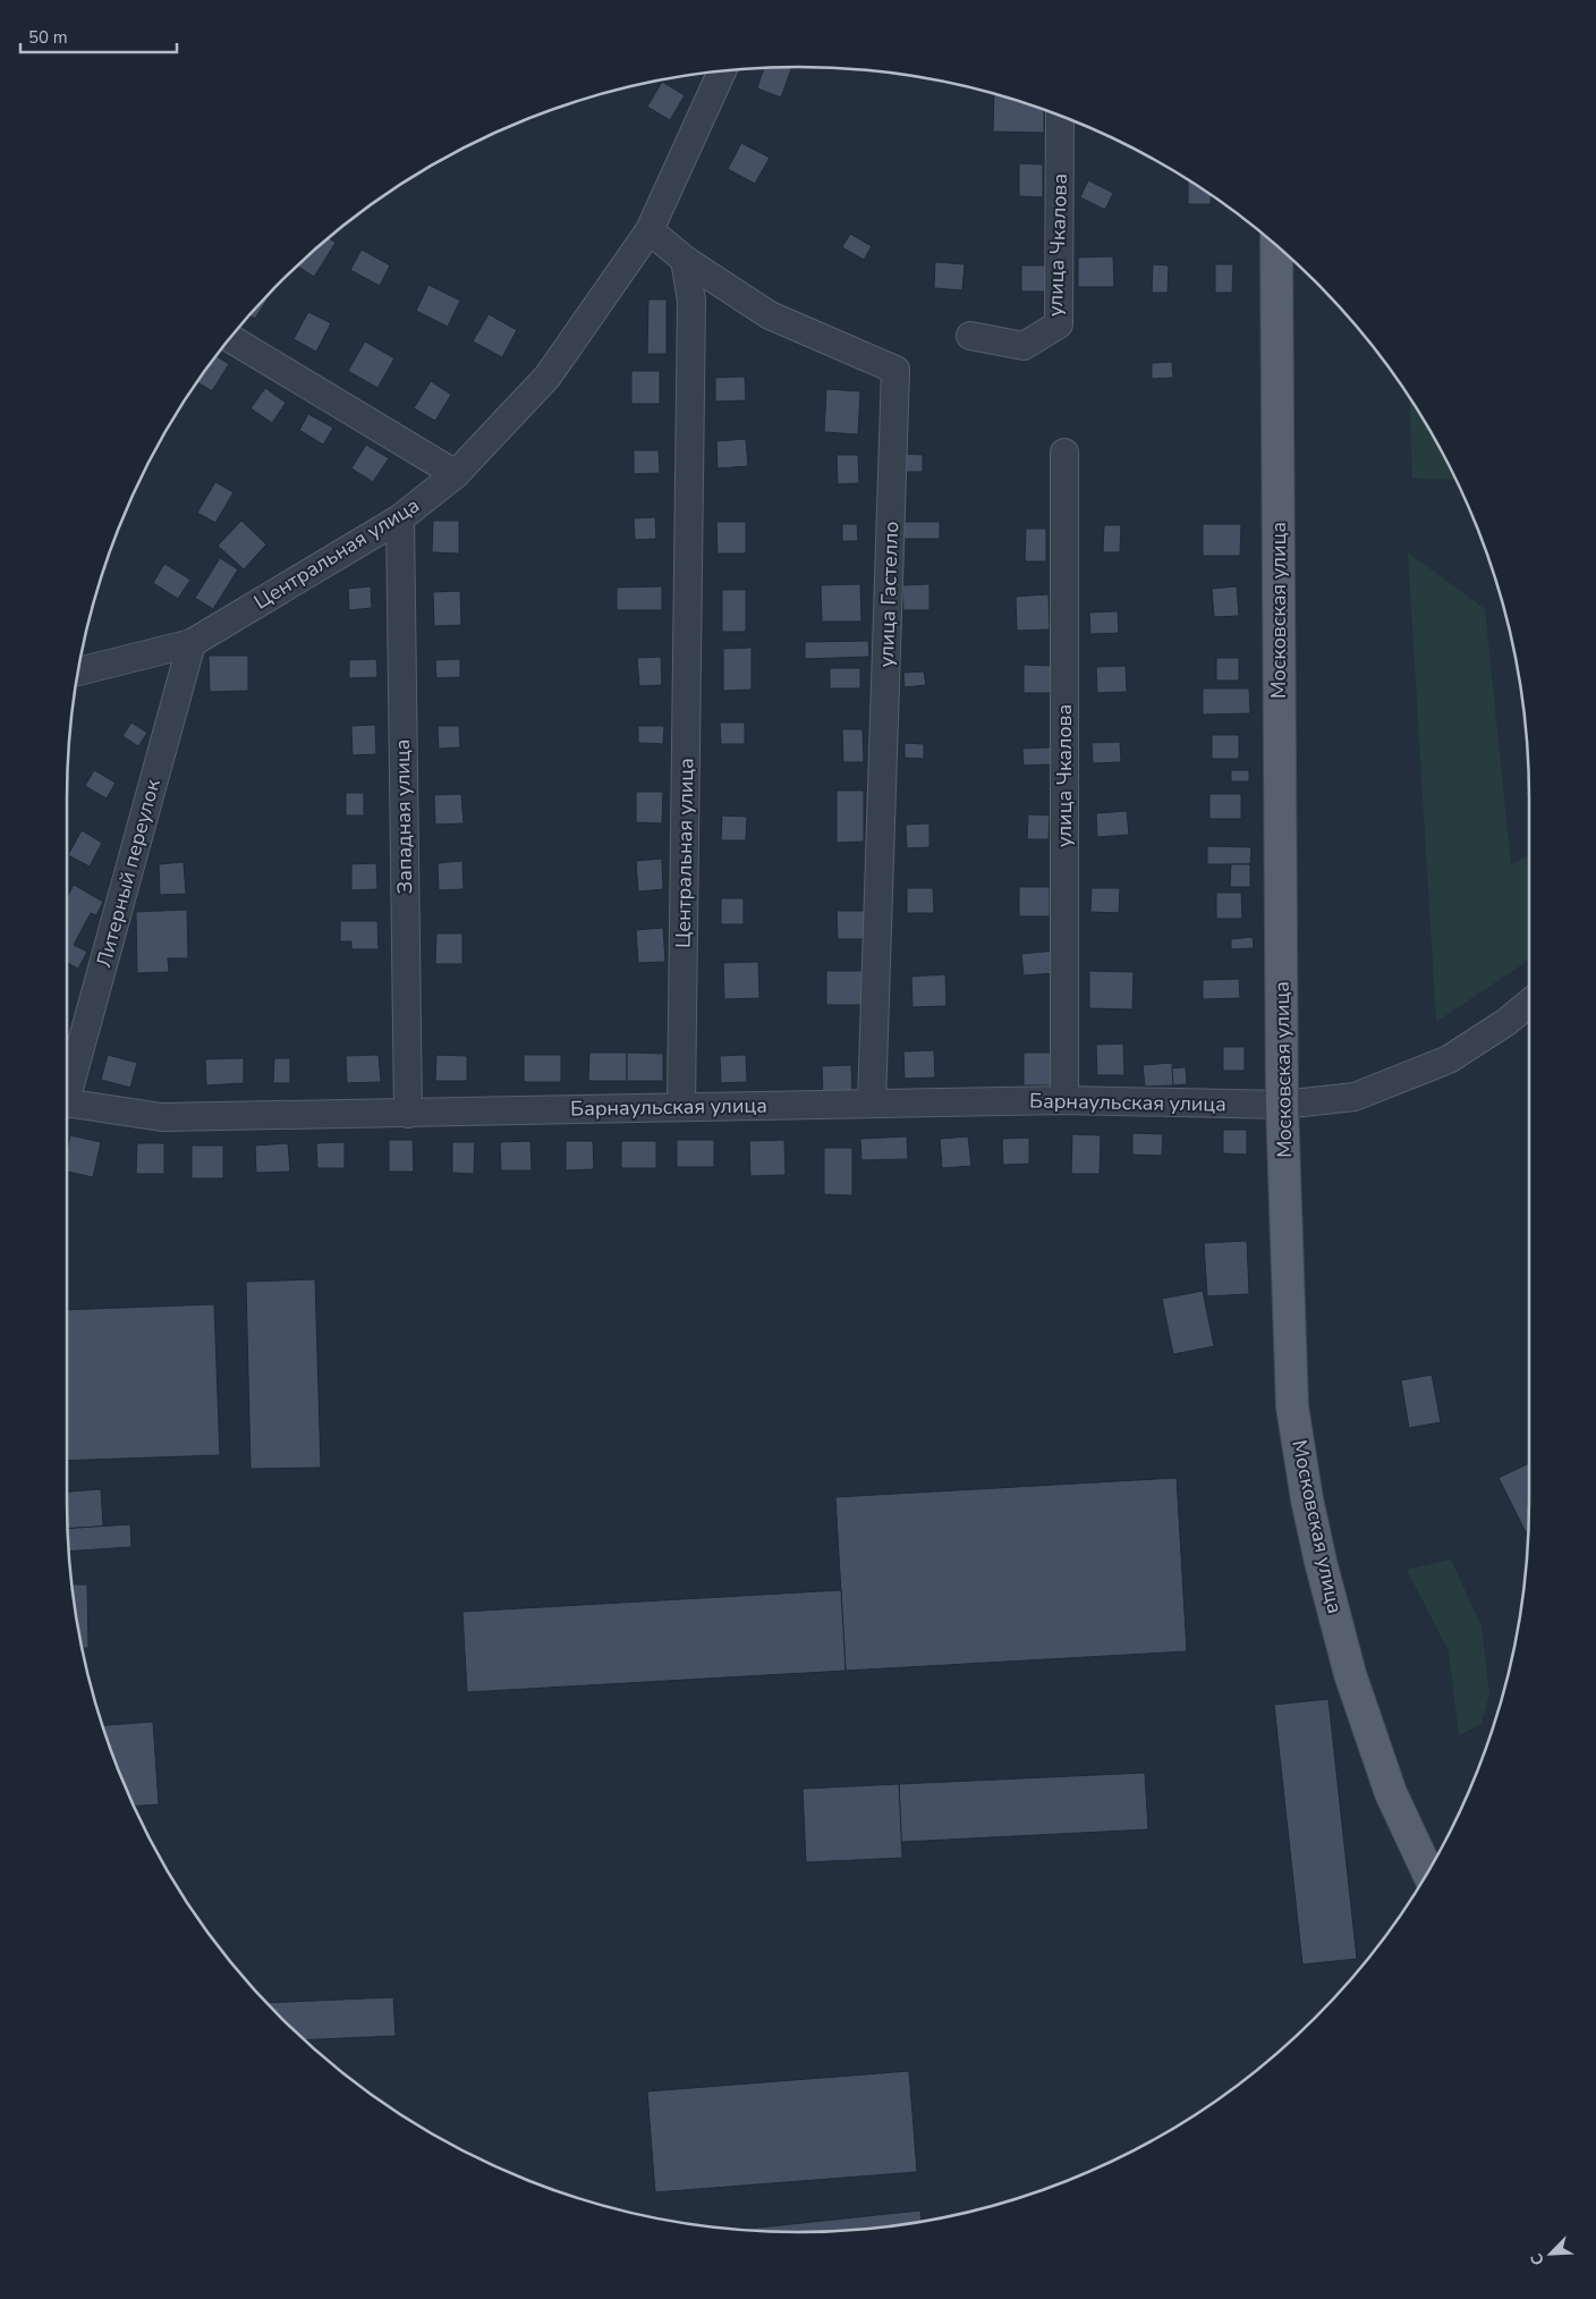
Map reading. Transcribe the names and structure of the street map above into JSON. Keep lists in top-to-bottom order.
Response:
{
  "streets": {
    "main road": ["Московская улица"],
    "street": [
      "улица Чкалова",
      "Центральная улица",
      "улица Гастелло",
      "Западная улица",
      "Литерный переулок",
      "Барнаульская улица"
    ]
  },
  "crossings": [
    ["улица Чкалова", "Барнаульская улица"],
    ["Центральная улица", "улица Гастелло"],
    ["Центральная улица", "Западная улица"],
    ["Центральная улица", "Литерный переулок"],
    ["Центральная улица", "Барнаульская улица"],
    ["улица Гастелло", "Барнаульская улица"],
    ["Московская улица", "Барнаульская улица"],
    ["Западная улица", "Барнаульская улица"]
  ],
  "scale_bar": "50 m",
  "north": "bottom left"
}
